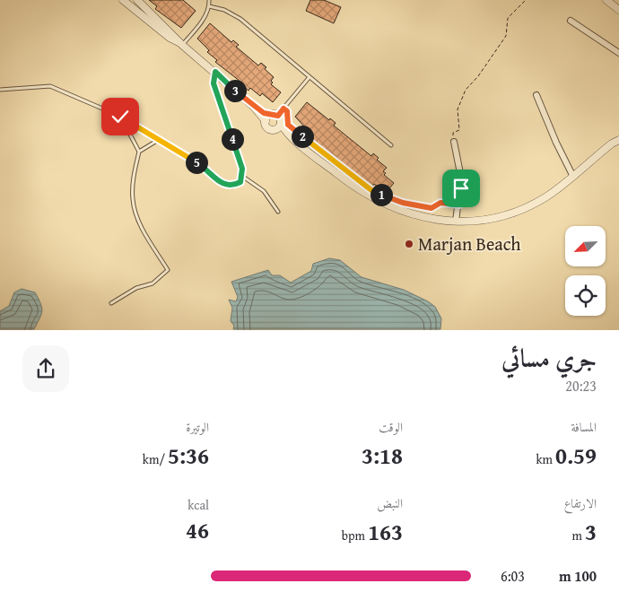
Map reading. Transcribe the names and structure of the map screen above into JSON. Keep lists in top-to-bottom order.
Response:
{
  "places": ["Marjan Beach"],
  "north": "bottom left",
  "page": {
    "pins": [
      "3",
      "2",
      "4",
      "5",
      "1"
    ],
    "heading": ["جري مسائي", "20:23"],
    "stats": [
      ["المسافة", "0.59 km"],
      ["الوقت", "3:18"],
      ["الوتيرة", "5:36 /km"],
      ["الارتفاع", "3 m"],
      ["النبض", "163 bpm"],
      ["kcal", "46"]
    ],
    "list": [
      {
        "name": "100 m",
        "note": "6:03"
      }
    ]
  }
}
